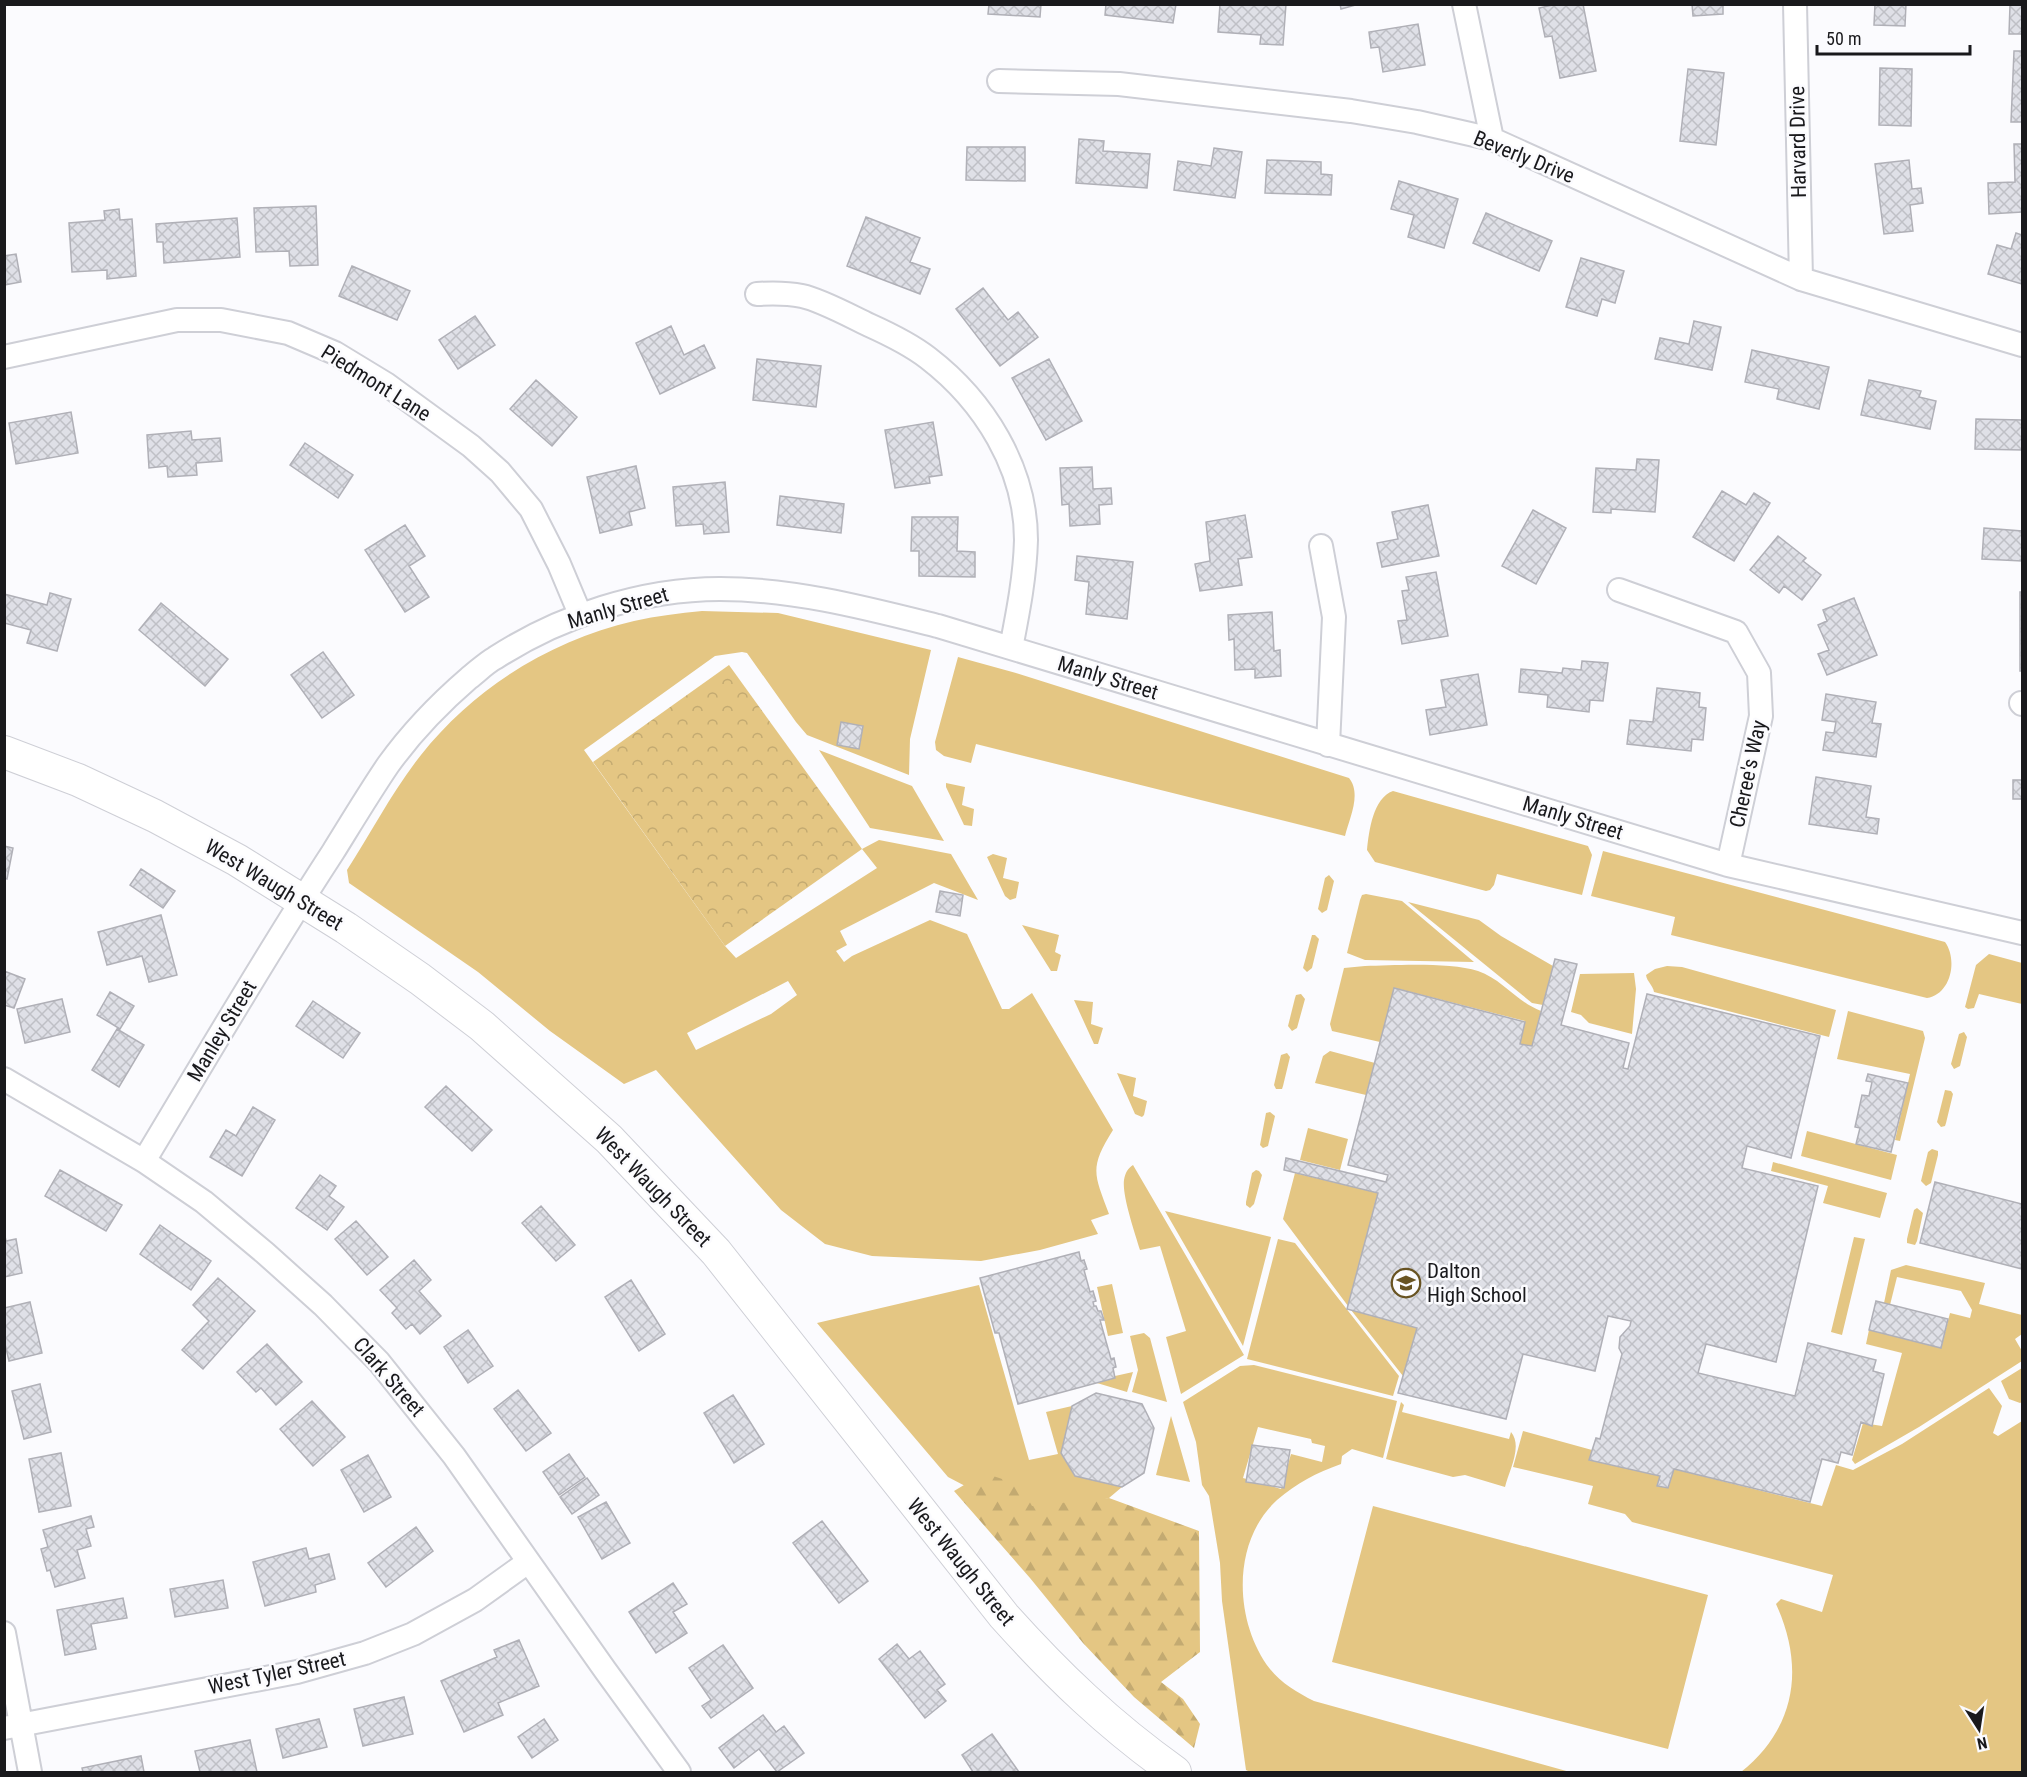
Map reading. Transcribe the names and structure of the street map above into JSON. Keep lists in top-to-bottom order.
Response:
{
  "streets": {
    "street": [
      "Harvard Drive",
      "Beverly Drive",
      "Piedmont Lane",
      "Manly Street",
      "Cheree's Way",
      "West Waugh Street",
      "Manley Street",
      "Clark Street",
      "West Tyler Street"
    ]
  },
  "crossings": [
    ["Harvard Drive", "Beverly Drive"],
    ["Piedmont Lane", "Manly Street"],
    ["Manly Street", "Cheree's Way"],
    ["Manly Street", "West Waugh Street"],
    ["Manly Street", "Manley Street"],
    ["West Waugh Street", "Manley Street"],
    ["Manley Street", "Clark Street"],
    ["Clark Street", "West Tyler Street"]
  ],
  "places": {
    "school or university": ["Dalton High School"]
  },
  "scale_bar": "50 m",
  "north": "bottom"
}
